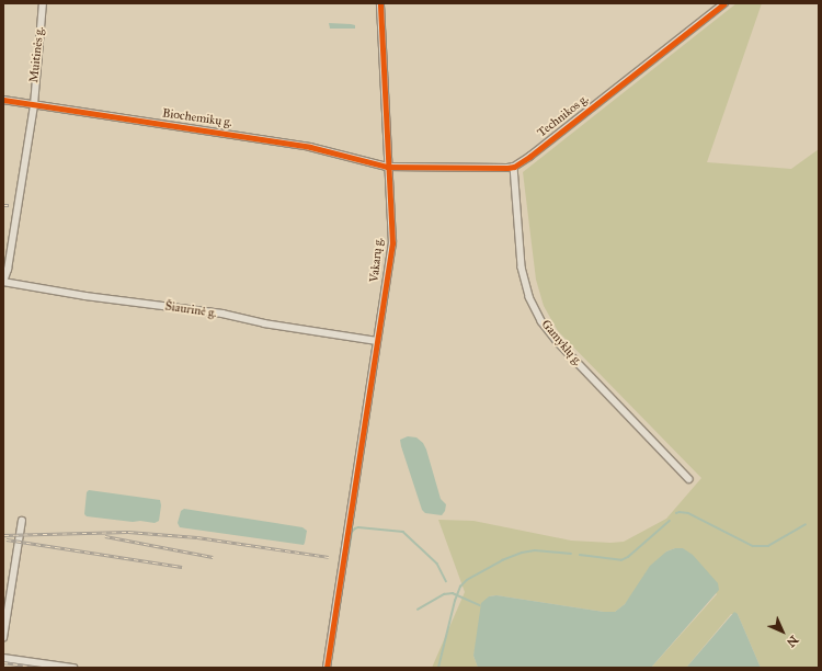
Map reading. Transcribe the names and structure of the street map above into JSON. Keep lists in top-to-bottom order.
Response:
{
  "streets": {
    "street": [
      "Muitinės g.",
      "Technikos g.",
      "Biochemikų g.",
      "Vakarų g.",
      "Šiaurinė g.",
      "Gamyklų g."
    ]
  },
  "crossings": [
    ["Muitinės g.", "Biochemikų g."],
    ["Muitinės g.", "Šiaurinė g."],
    ["Technikos g.", "Gamyklų g."],
    ["Biochemikų g.", "Vakarų g."],
    ["Vakarų g.", "Šiaurinė g."]
  ],
  "north": "bottom right"
}
